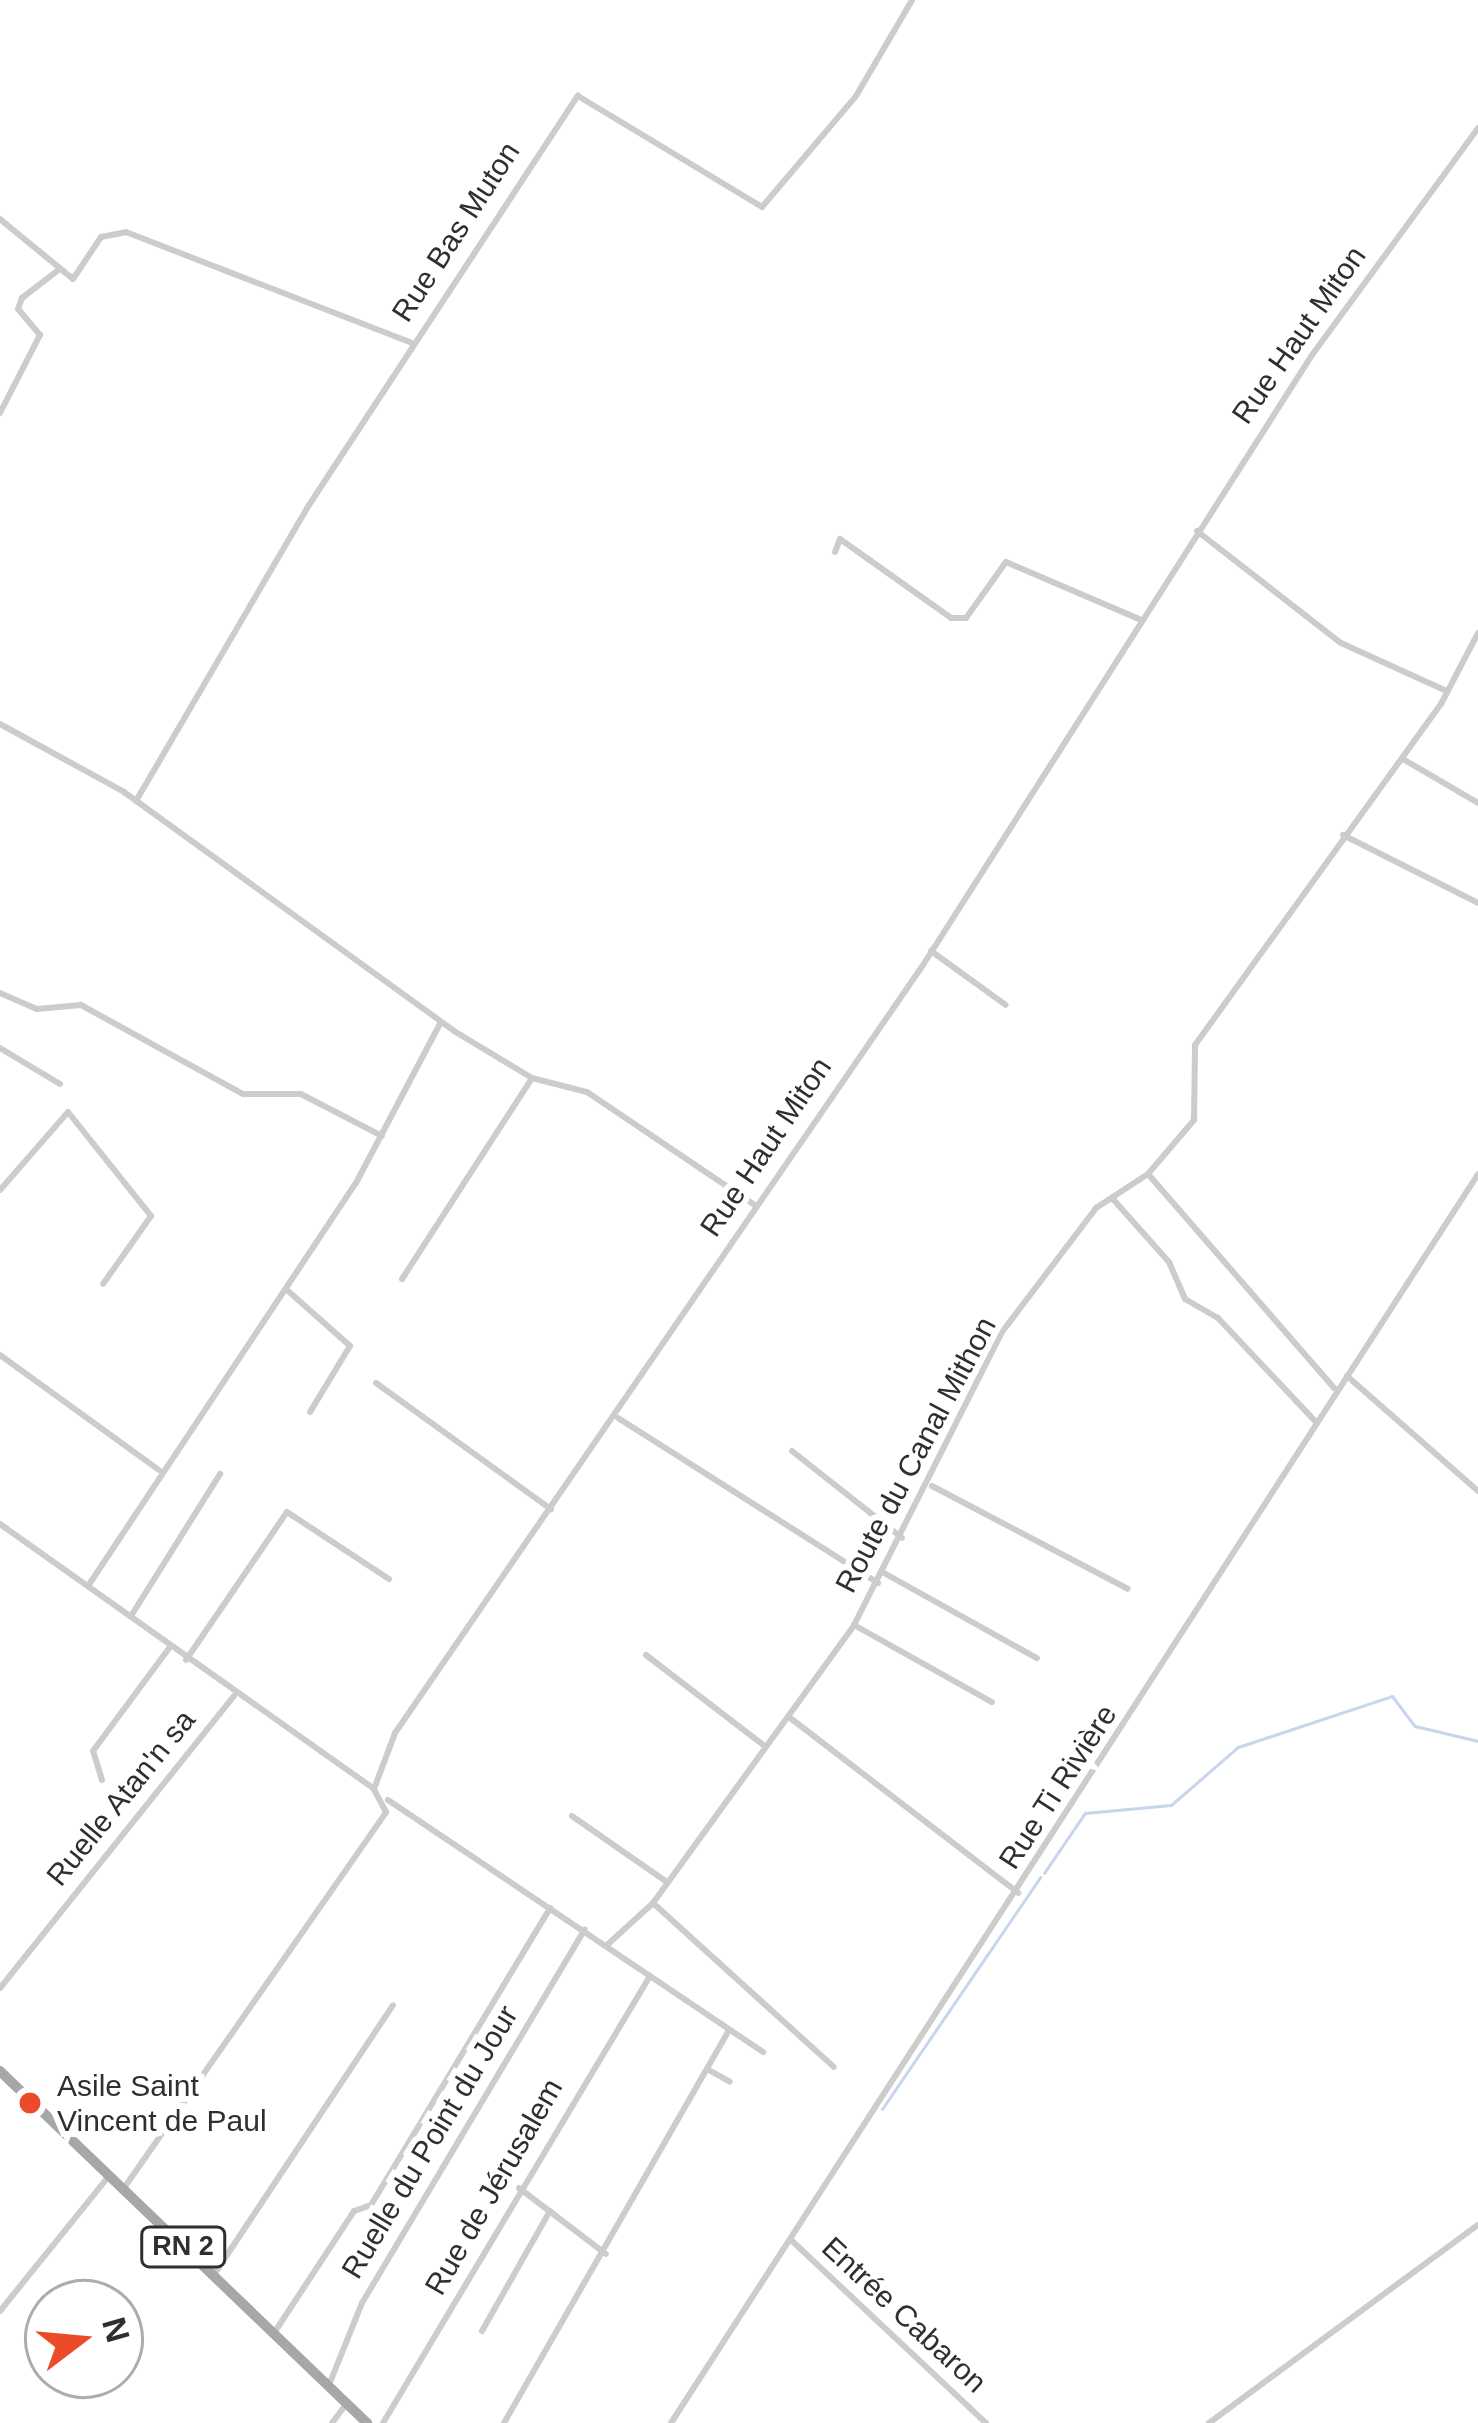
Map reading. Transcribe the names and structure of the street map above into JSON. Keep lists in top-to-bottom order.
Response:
{
  "streets": {
    "main road": ["RN 2"],
    "street": [
      "Rue Bas Muton",
      "Rue Haut Miton",
      "Route du Canal Mithon",
      "Rue Ti Rivière",
      "Ruelle Atan'n sa",
      "Ruelle du Point du Jour",
      "Rue de Jérusalem",
      "Entrée Cabaron"
    ]
  },
  "crossings": [
    ["Rue Ti Rivière", "Entrée Cabaron"],
    ["Ruelle du Point du Jour", "RN 2"]
  ],
  "places": ["Asile Saint Vincent de Paul"],
  "north": "right"
}
